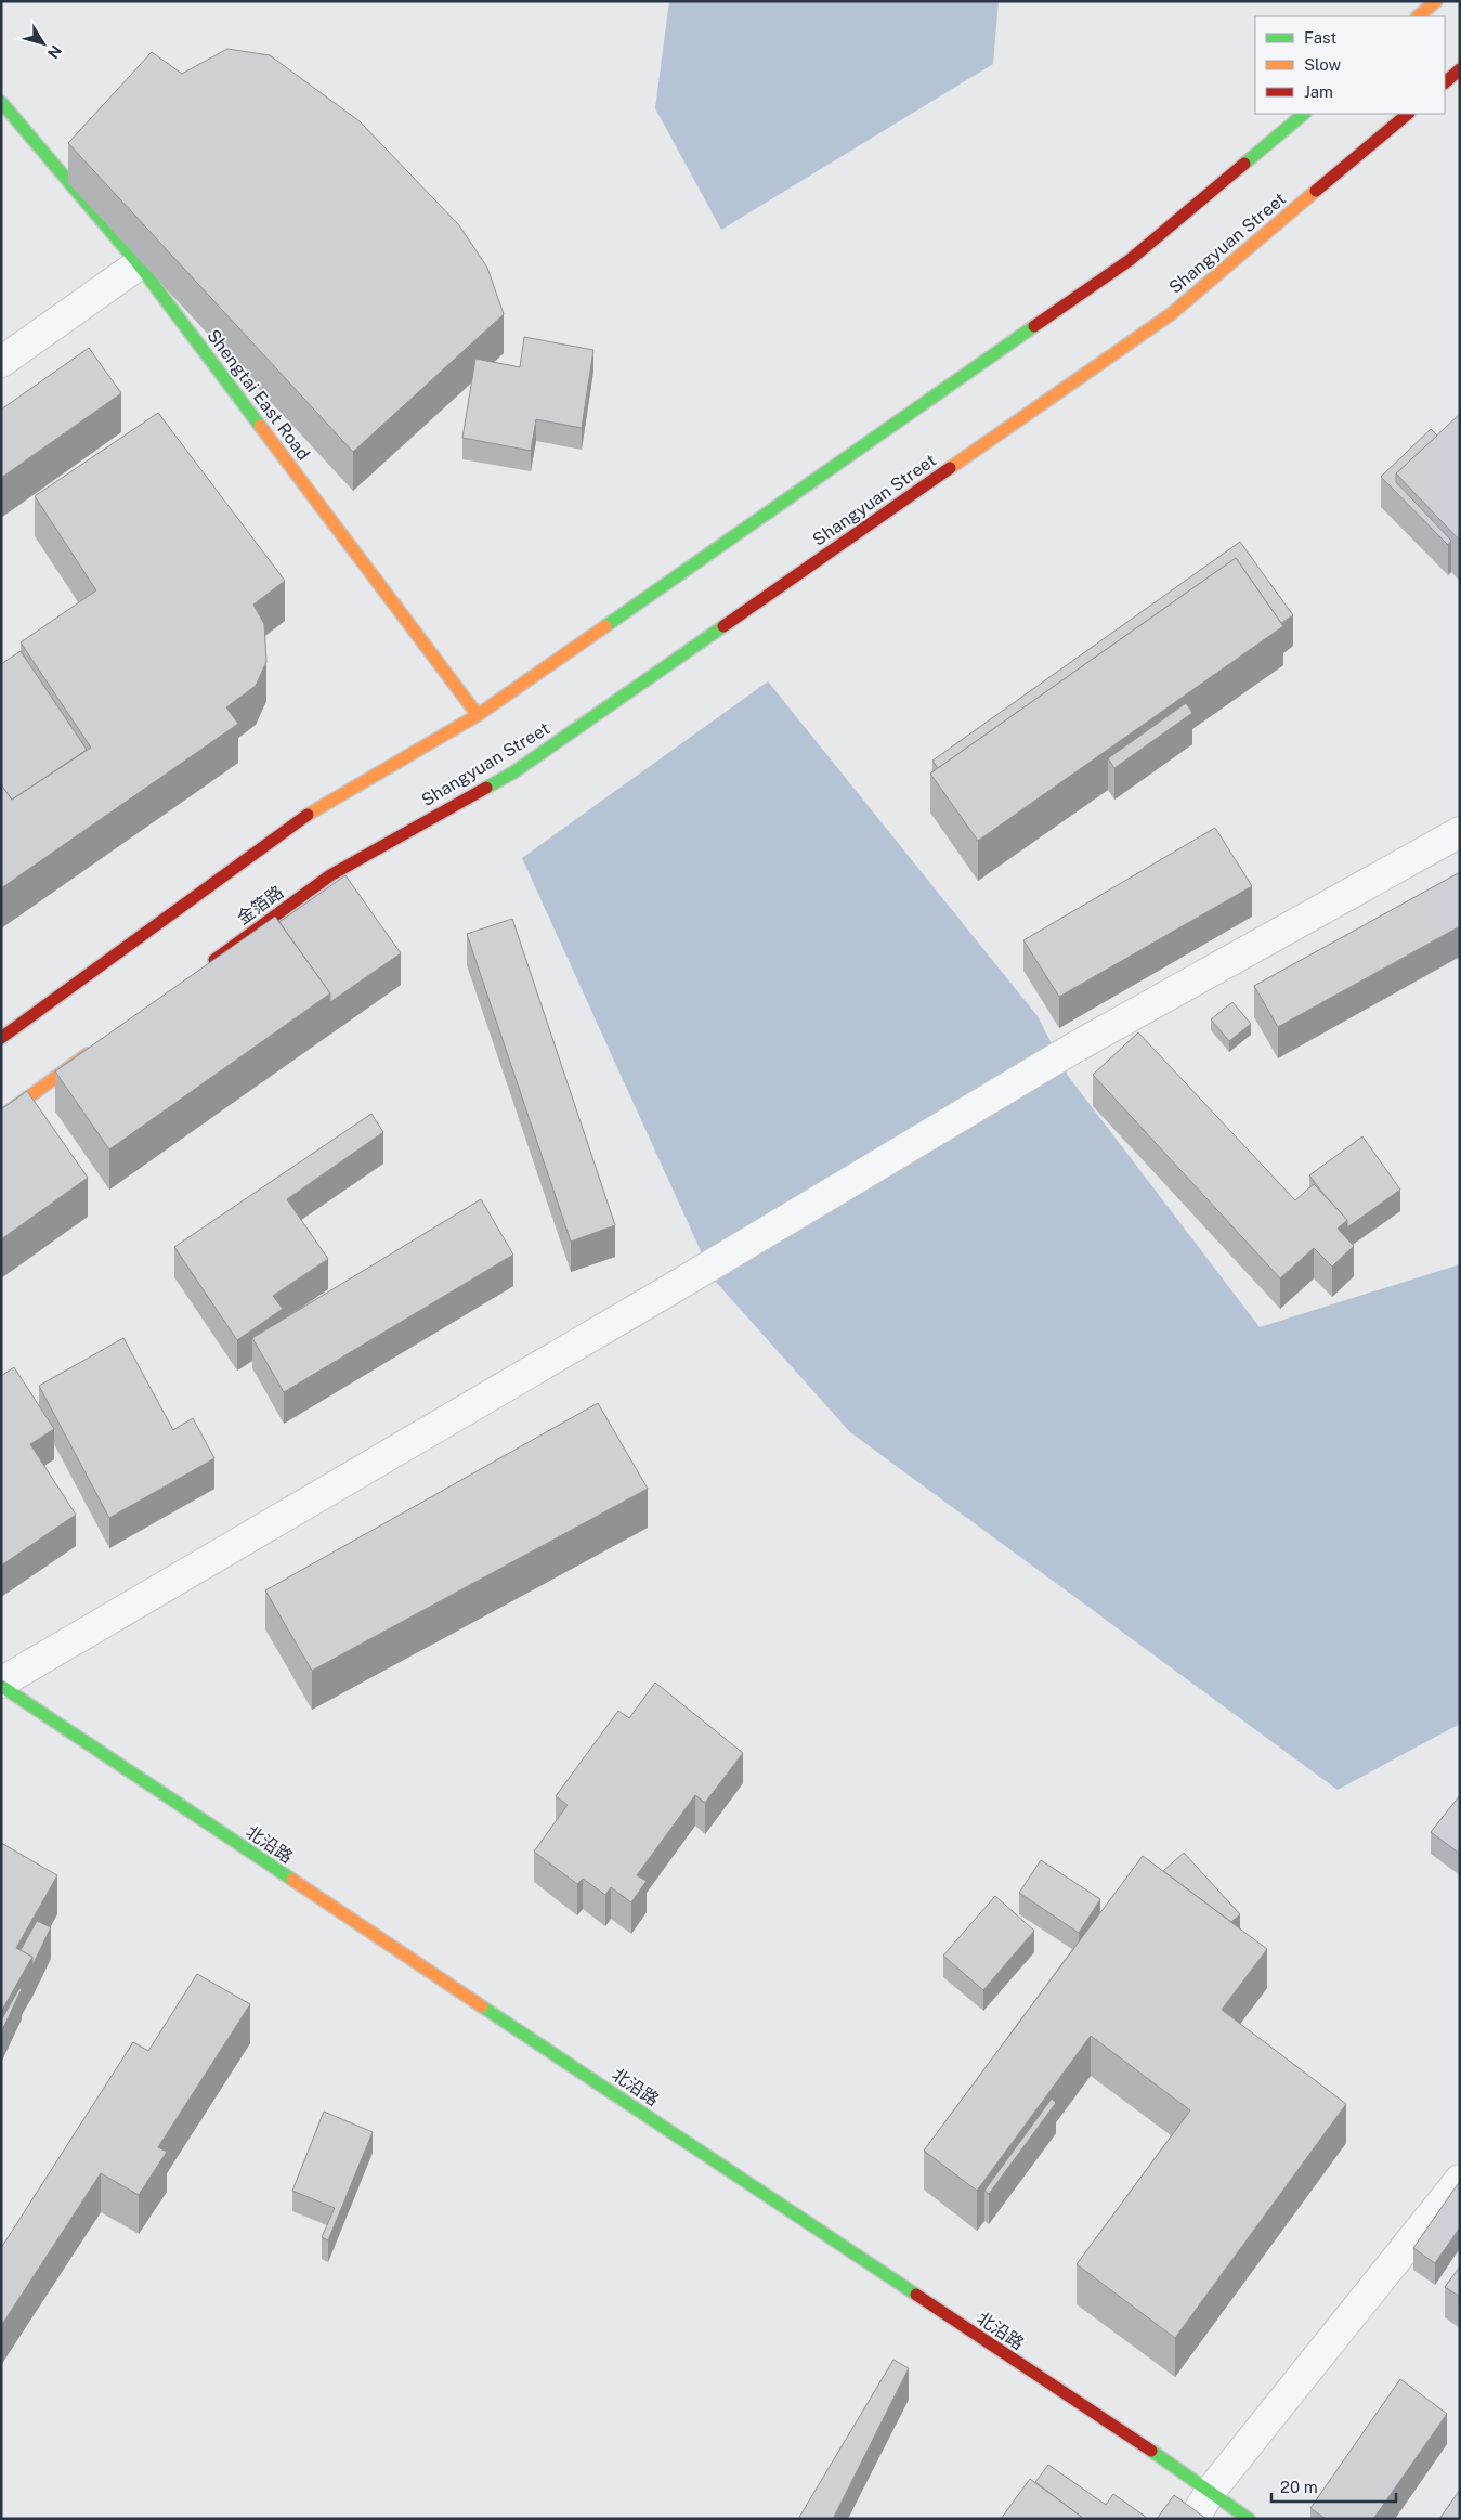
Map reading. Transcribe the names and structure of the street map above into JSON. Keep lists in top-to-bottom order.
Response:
{
  "streets": {
    "main road": [
      "Shangyuan Street",
      "Shengtai East Road",
      "金箔路",
      "北沿路"
    ]
  },
  "crossings": [
    ["Shangyuan Street", "金箔路"]
  ],
  "legend": ["Fast", "Slow", "Jam"],
  "scale_bar": "20 m",
  "north": "bottom right"
}
